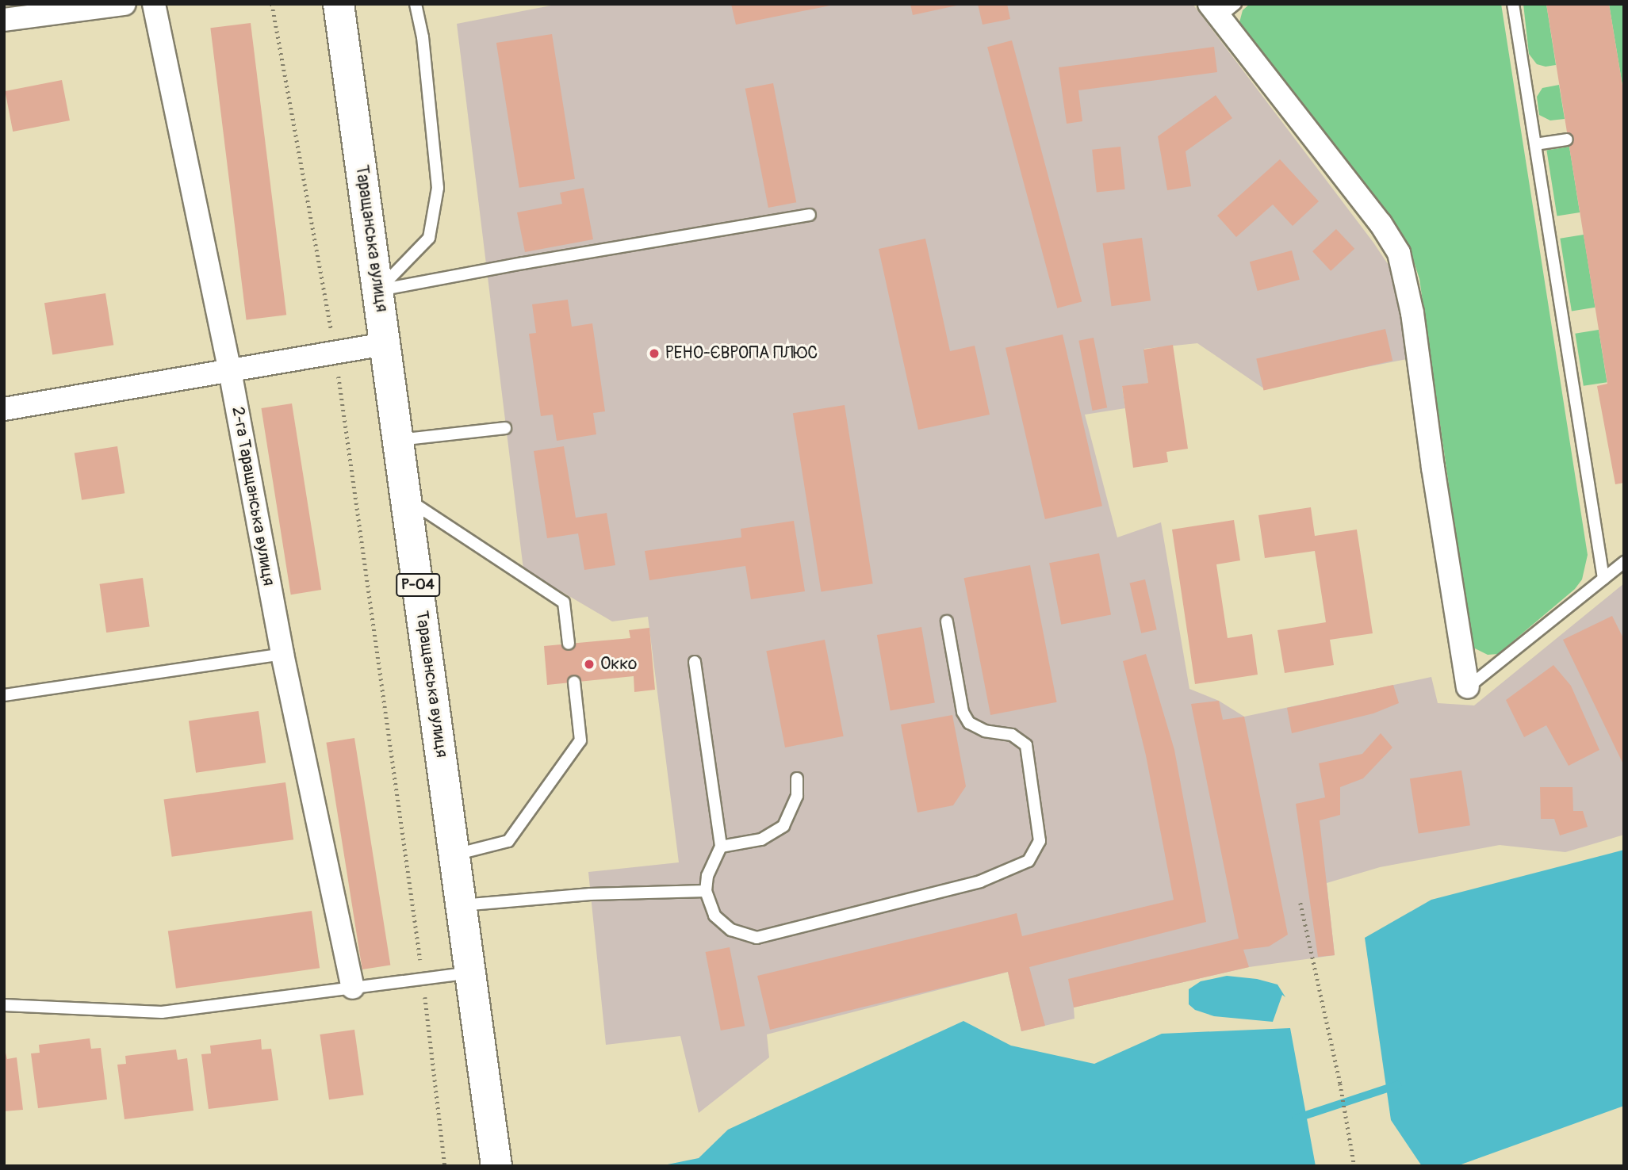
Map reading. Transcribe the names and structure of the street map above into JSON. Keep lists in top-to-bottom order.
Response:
{
  "streets": {
    "main road": ["Таращанська вулиця", "Р-04"],
    "street": ["2-га Таращанська вулиця"]
  },
  "places": ["РЕНО-ЄВРОПА ПЛЮС", "Окко"]
}
